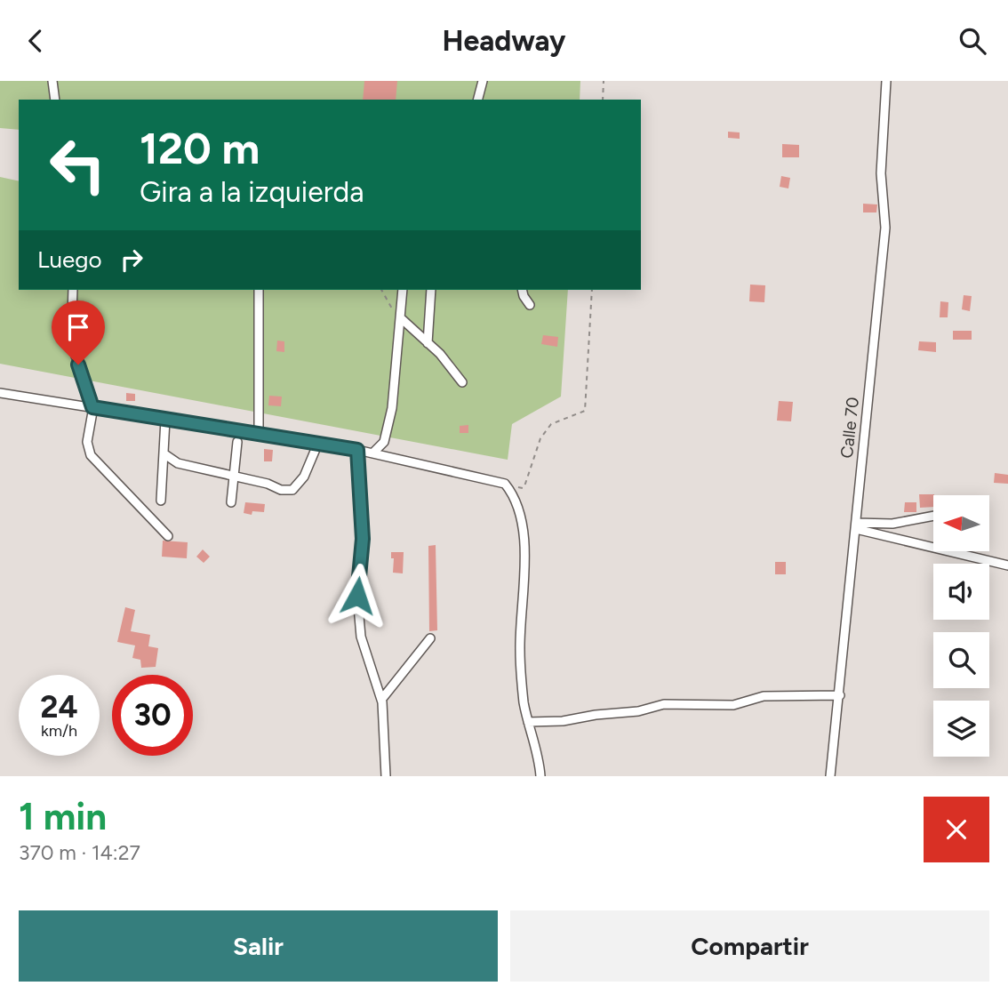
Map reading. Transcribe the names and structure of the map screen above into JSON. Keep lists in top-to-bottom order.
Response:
{
  "streets": {
    "street": ["Calle 70"]
  },
  "north": "left",
  "page": {
    "header": "Headway",
    "turn": ["120 m", "Gira a la izquierda"],
    "then": "Luego",
    "speed": "24 km/h",
    "limit": "30",
    "heading": ["1 min", "370 m · 14:27"],
    "buttons": ["Salir", "Compartir"]
  }
}
